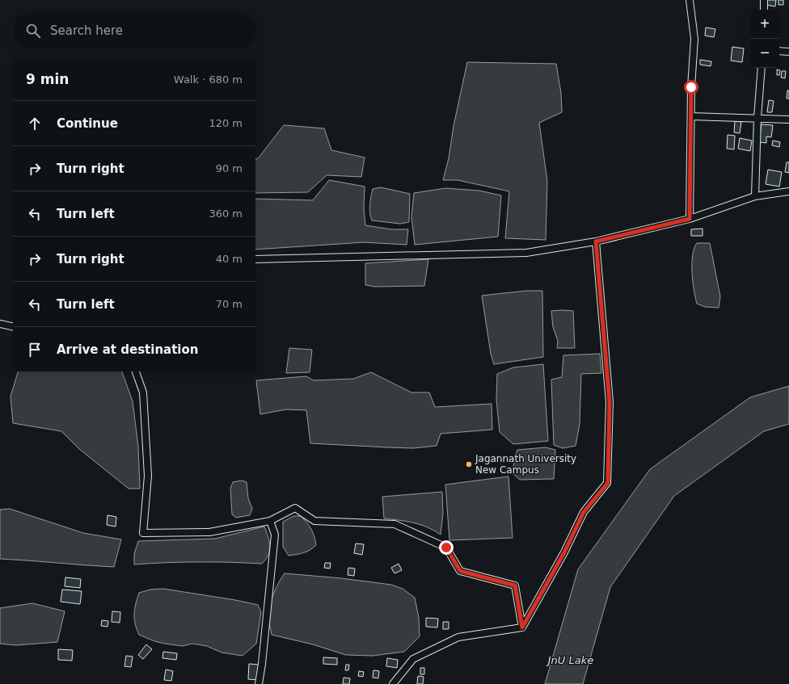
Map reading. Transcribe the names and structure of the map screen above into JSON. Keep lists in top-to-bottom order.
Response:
{
  "water": ["JnU Lake"],
  "places": ["Jagannath University New Campus"],
  "page": {
    "map_buttons": ["+", "−"],
    "search": "Search here",
    "heading": ["9 min", "Walk · 680 m"],
    "list": [
      ["Continue", "120 m"],
      ["Turn right", "90 m"],
      ["Turn left", "360 m"],
      ["Turn right", "40 m"],
      ["Turn left", "70 m"],
      "Arrive at destination"
    ]
  }
}
